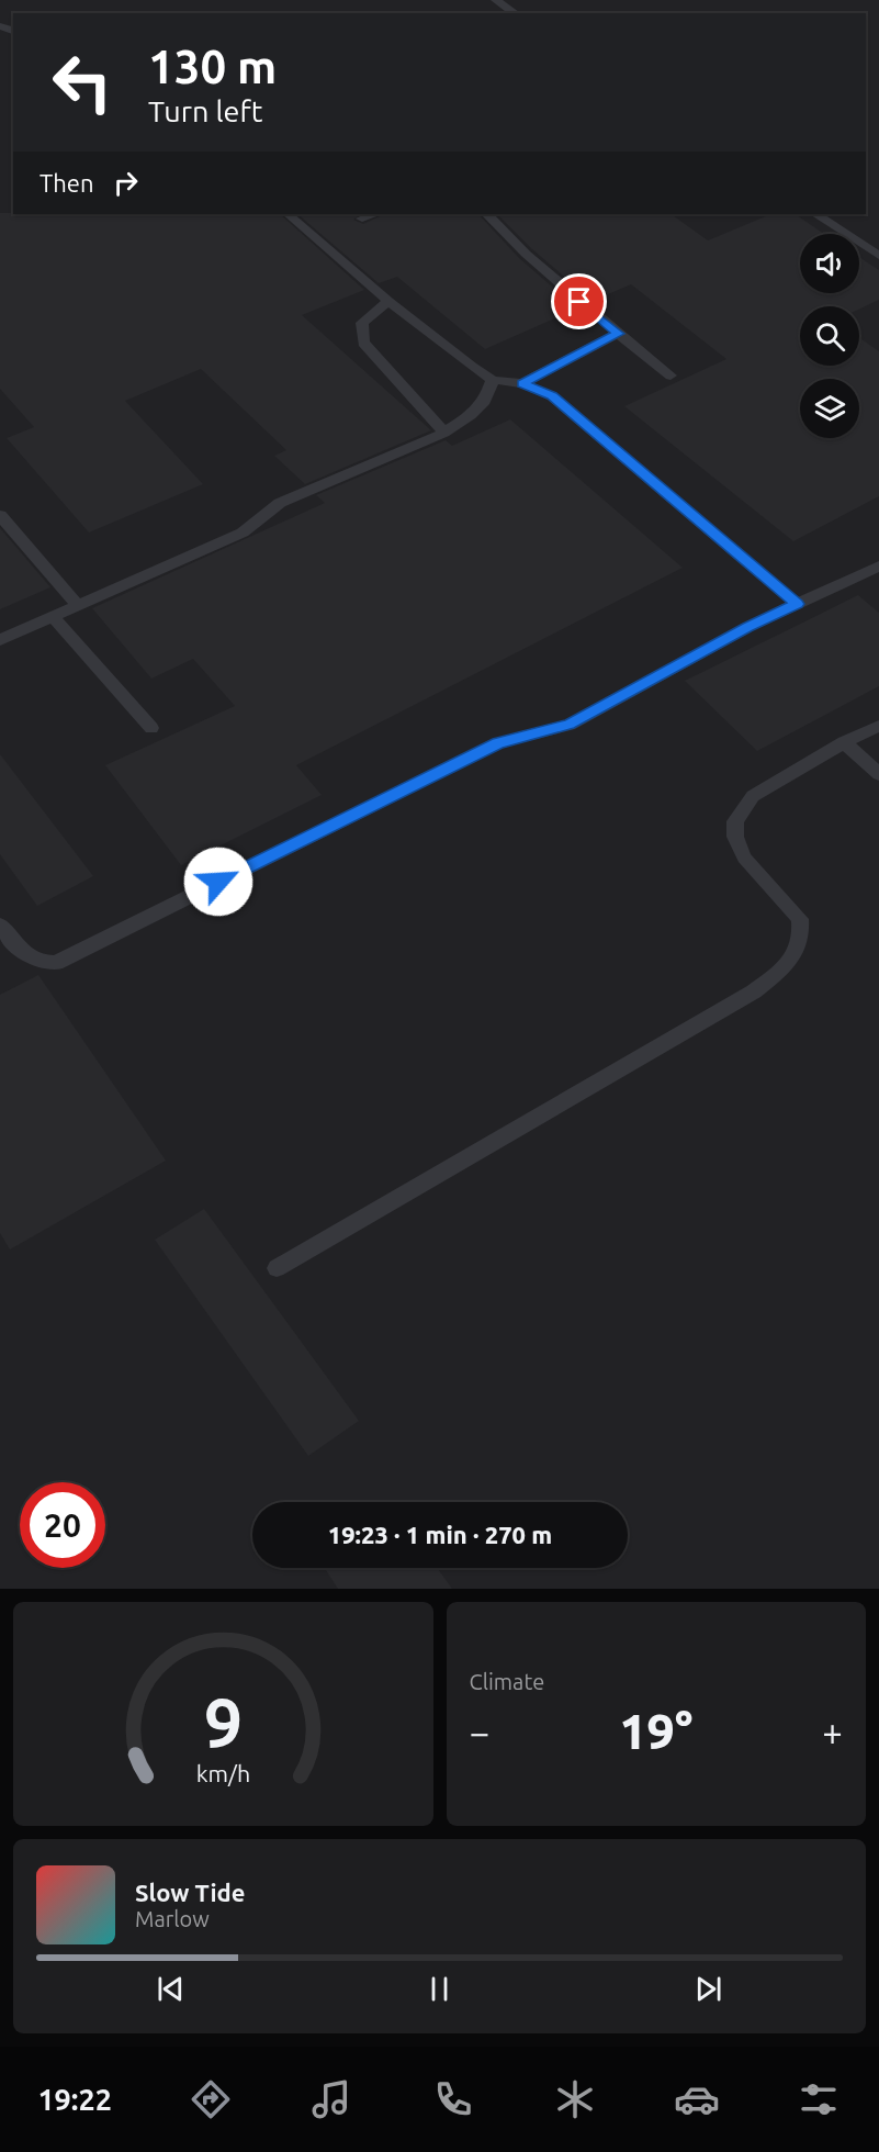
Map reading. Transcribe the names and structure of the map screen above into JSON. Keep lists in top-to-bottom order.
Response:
{
  "page": {
    "turn": ["130 m", "Turn left"],
    "then": "Then",
    "limit": "20",
    "trip": "19:23 · 1 min · 270 m",
    "tile": "Climate",
    "heat": ["−", "19°", "+"],
    "song": ["Slow Tide", "Marlow"],
    "tabs": "19:22",
    "gauge": ["9", "km/h"]
  }
}
